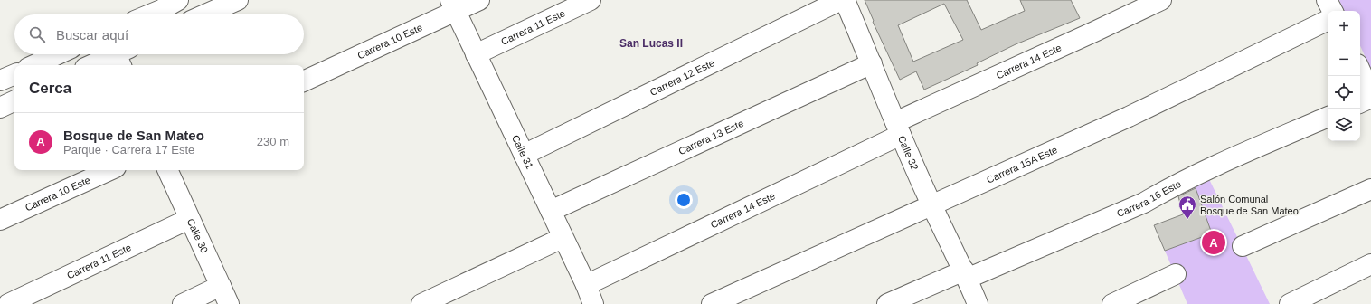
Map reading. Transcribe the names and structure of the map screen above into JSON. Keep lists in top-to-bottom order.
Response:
{
  "streets": {
    "street": [
      "Carrera 11 Este",
      "Carrera 10 Este",
      "Carrera 14 Este",
      "Carrera 12 Este",
      "Carrera 13 Este",
      "Calle 31",
      "Calle 32",
      "Carrera 15A Este",
      "Carrera 16 Este",
      "Calle 30"
    ]
  },
  "crossings": [
    ["Carrera 11 Este", "Calle 31"],
    ["Carrera 11 Este", "Calle 30"],
    ["Carrera 10 Este", "Calle 31"],
    ["Carrera 14 Este", "Calle 31"],
    ["Carrera 14 Este", "Calle 32"],
    ["Carrera 12 Este", "Calle 31"],
    ["Carrera 13 Este", "Calle 31"],
    ["Carrera 13 Este", "Calle 32"],
    ["Calle 32", "Carrera 15A Este"],
    ["Calle 32", "Carrera 16 Este"]
  ],
  "districts": ["San Lucas II"],
  "places": {
    "public building": ["Salón Comunal Bosque de San Mateo"]
  },
  "page": {
    "map_buttons": ["+", "−"],
    "search": "Buscar aquí",
    "heading": "Cerca",
    "list": [
      {
        "mark": "A",
        "name": "Bosque de San Mateo",
        "note": "Parque · Carrera 17 Este",
        "value": "230 m"
      }
    ],
    "pins": "A"
  }
}
